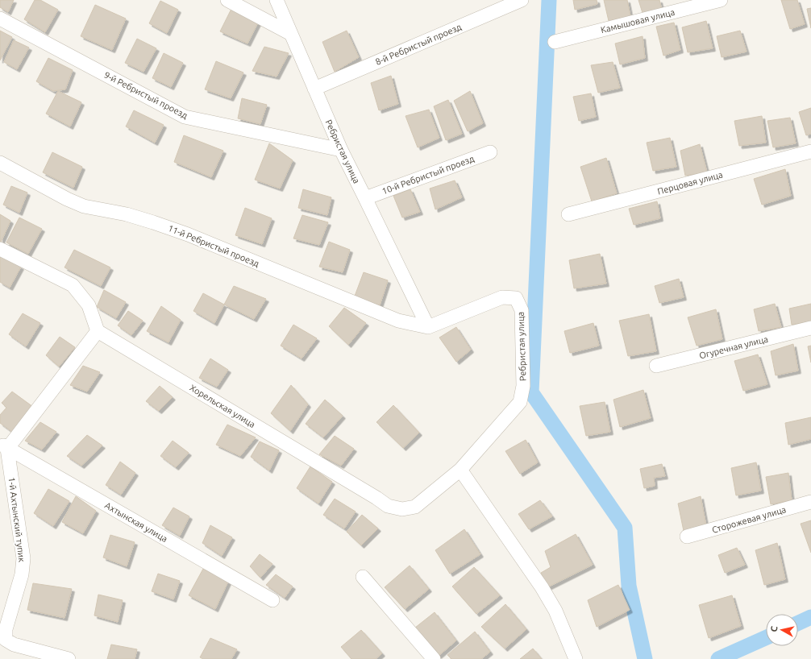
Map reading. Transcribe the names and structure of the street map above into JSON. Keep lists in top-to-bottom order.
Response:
{
  "streets": {
    "street": [
      "Камышовая улица",
      "8-й Ребристый проезд",
      "9-й Ребристый проезд",
      "Ребристая улица",
      "10-й Ребристый проезд",
      "Перцовая улица",
      "11-й Ребристый проезд",
      "Огуречная улица",
      "Хорельская улица",
      "1-й Ахтынский тупик",
      "Сторожевая улица",
      "Ахтынская улица"
    ]
  },
  "crossings": [
    ["8-й Ребристый проезд", "Ребристая улица"],
    ["9-й Ребристый проезд", "Ребристая улица"],
    ["Ребристая улица", "10-й Ребристый проезд"],
    ["Ребристая улица", "11-й Ребристый проезд"],
    ["Ребристая улица", "Хорельская улица"],
    ["1-й Ахтынский тупик", "Ахтынская улица"]
  ],
  "north": "left"
}
